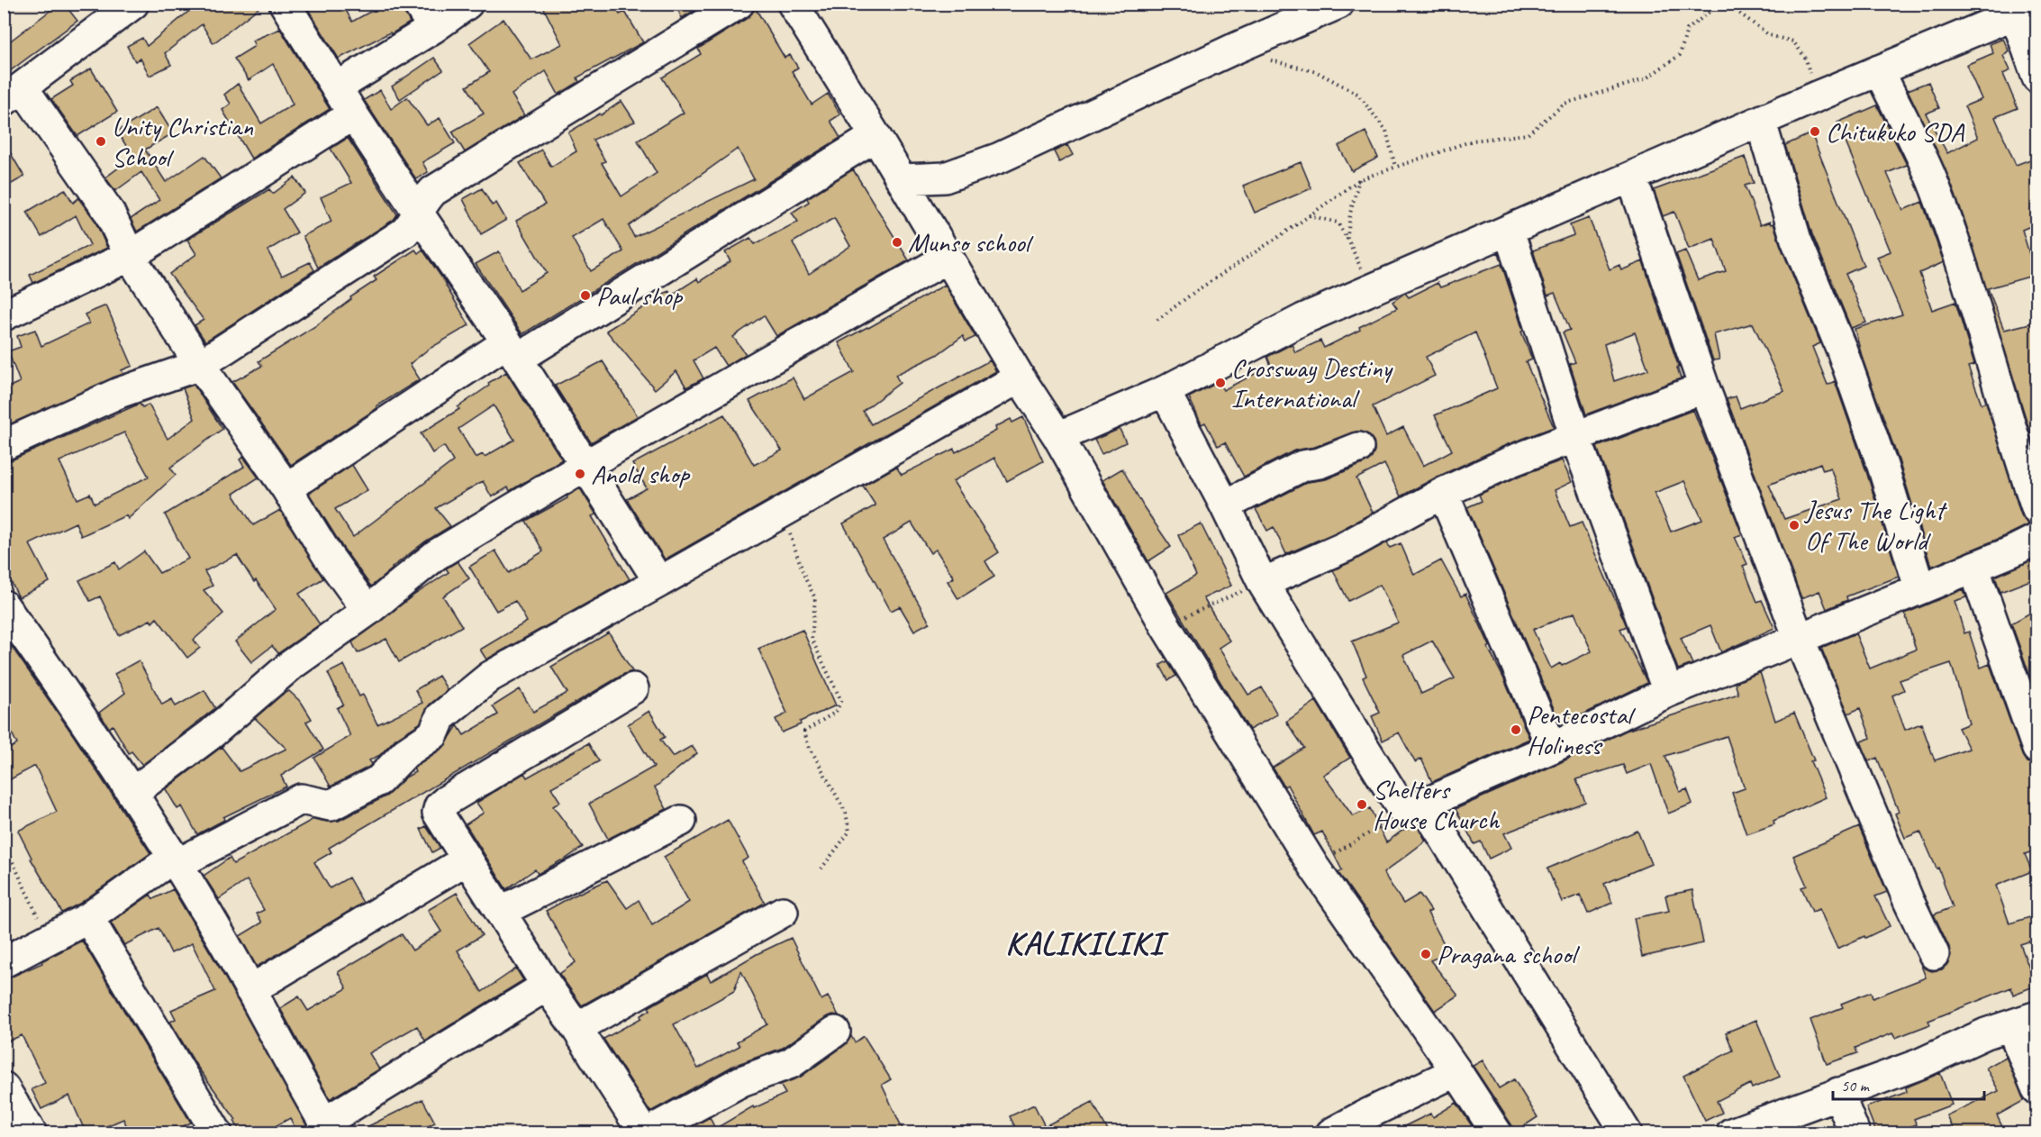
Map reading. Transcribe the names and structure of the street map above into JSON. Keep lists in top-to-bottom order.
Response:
{
  "districts": ["KALIKILIKI"],
  "places": [
    "Chitukuko SDA",
    "Unity Christian School",
    "Munso school",
    "Paul shop",
    "Crossway Destiny International",
    "Anold shop",
    "Jesus The Light Of The World",
    "Pentecostal Holiness",
    "Shelters House Church",
    "Pragana school"
  ],
  "scale_bar": "50 m"
}
